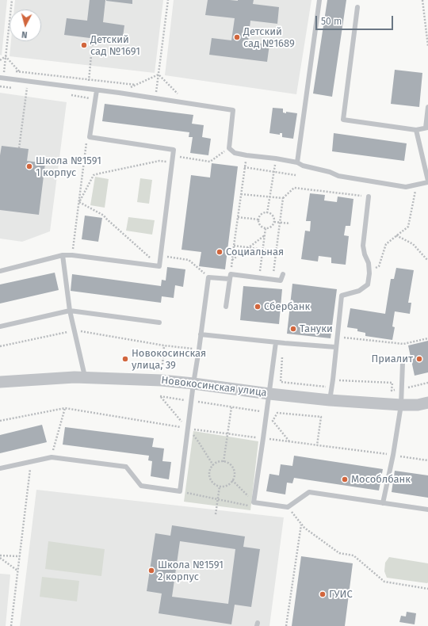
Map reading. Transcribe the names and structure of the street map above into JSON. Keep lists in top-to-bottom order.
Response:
{
  "streets": {
    "street": ["Новокосинская улица"]
  },
  "places": [
    "Детский сад №1689",
    "Детский сад №1691",
    "Школа №1591 1 корпус",
    "Социальная",
    "Сбербанк",
    "Тануки",
    "Новокосинская улица, 39",
    "Приалит",
    "Мособлбанк",
    "Школа №1591 2 корпус",
    "ГУИС"
  ],
  "scale_bar": "50 m",
  "north": "bottom"
}
